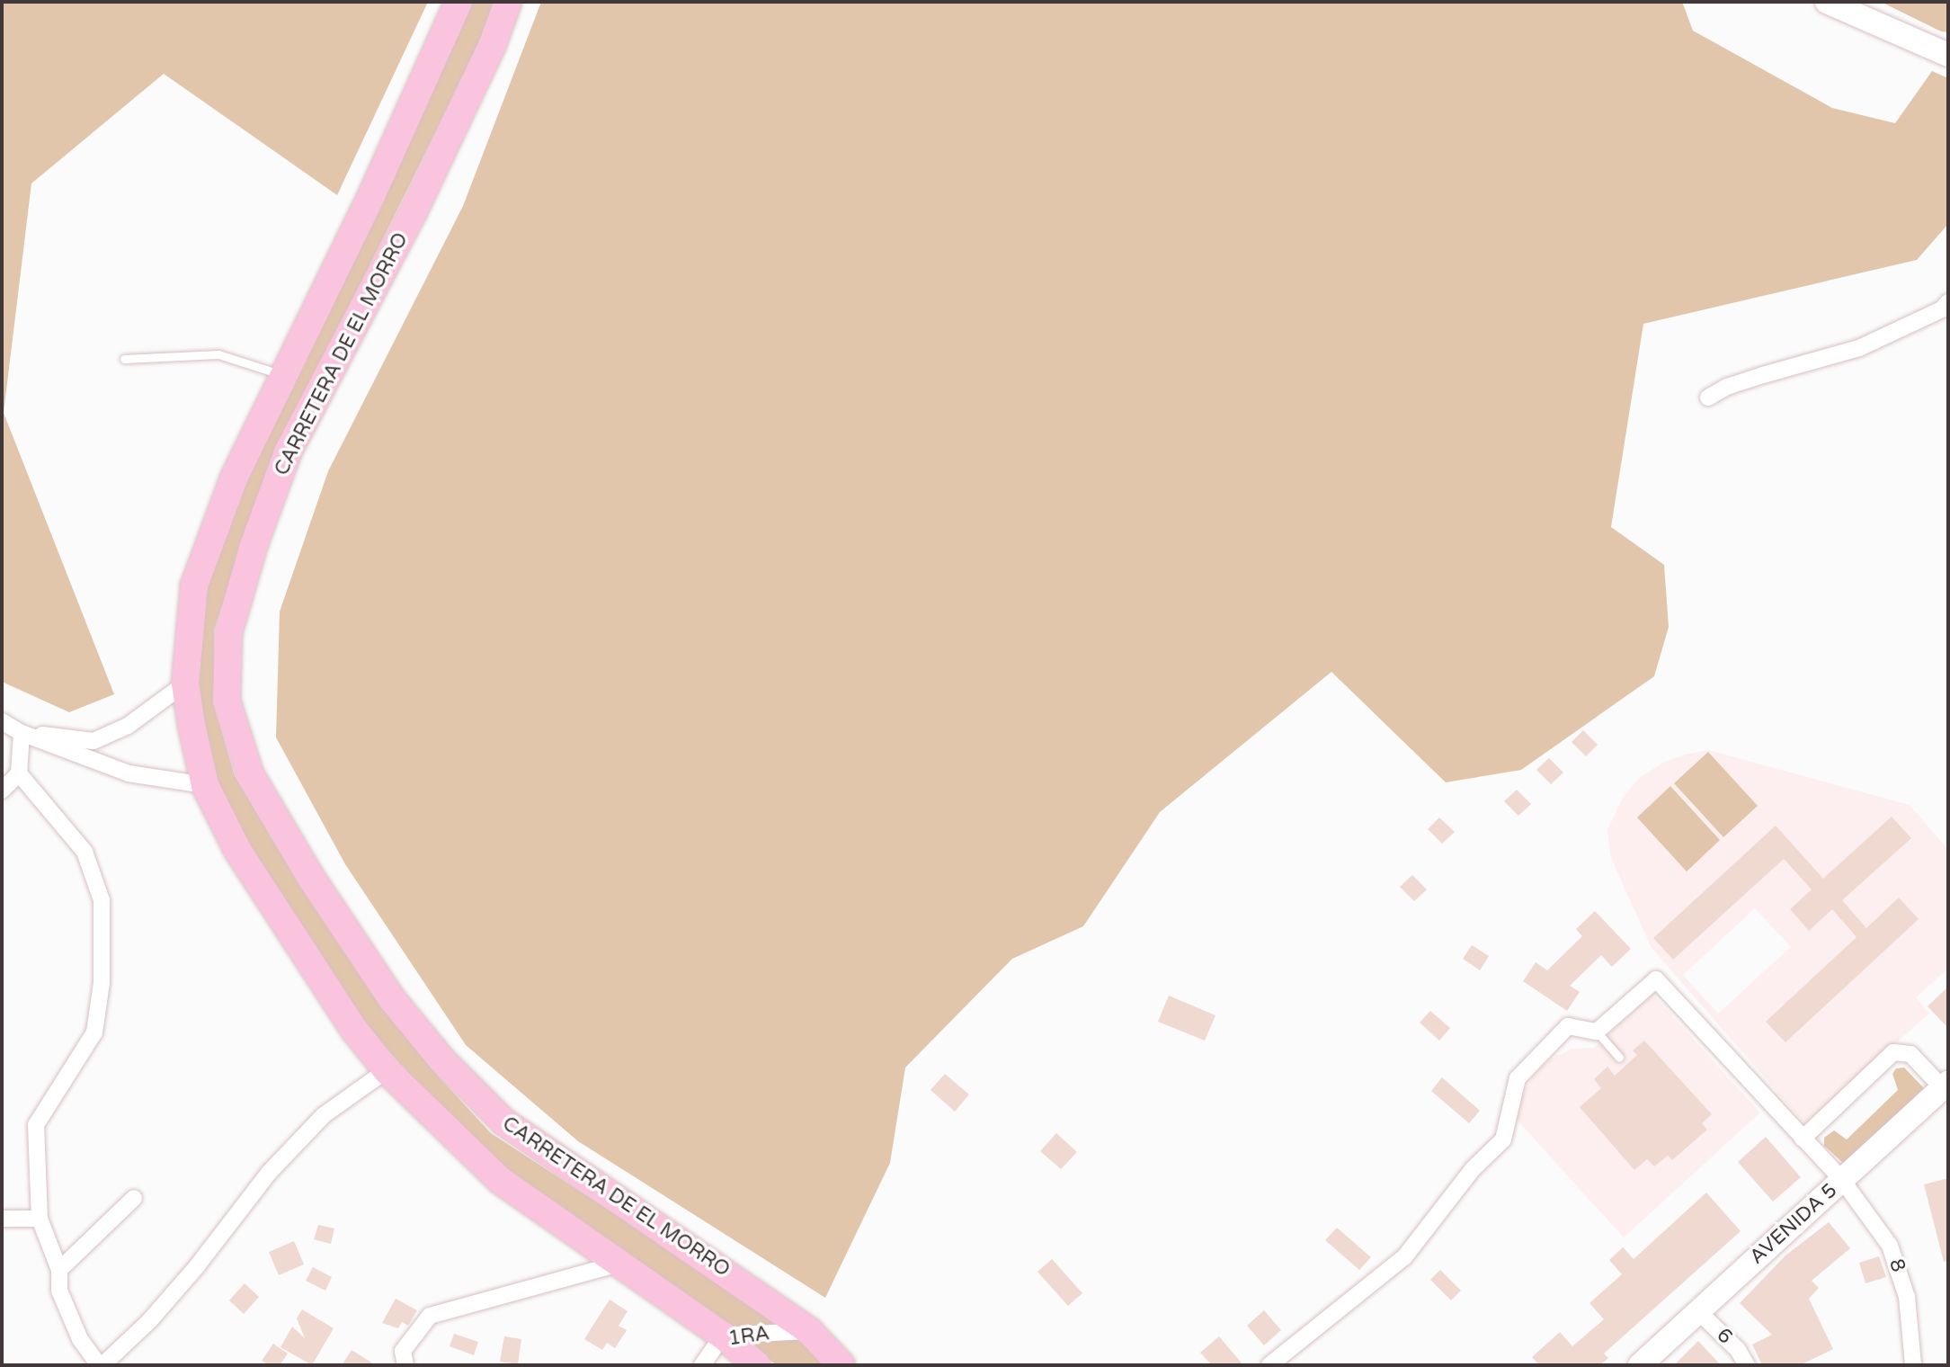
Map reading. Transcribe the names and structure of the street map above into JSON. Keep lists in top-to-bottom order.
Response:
{
  "streets": {
    "main road": ["CARRETERA DE EL MORRO"],
    "street": [
      "AVENIDA 5",
      "8",
      "1RA",
      "6"
    ]
  },
  "crossings": [
    ["CARRETERA DE EL MORRO", "1RA"],
    ["AVENIDA 5", "8"],
    ["AVENIDA 5", "6"]
  ]
}
